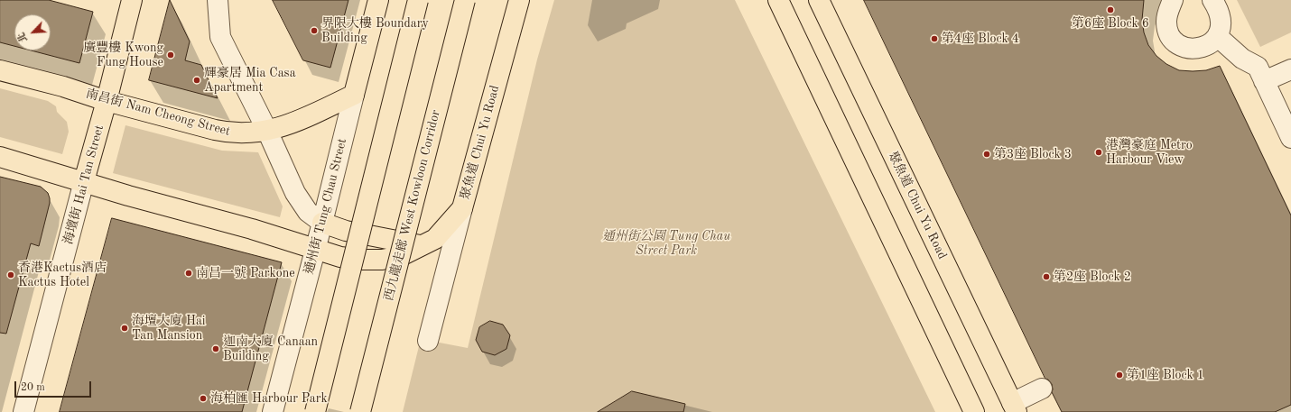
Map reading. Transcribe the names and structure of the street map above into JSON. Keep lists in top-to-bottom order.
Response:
{
  "streets": {
    "main road": [
      "南昌街 Nam Cheong Street",
      "聚魚道 Chui Yu Road",
      "海壇街 Hai Tan Street",
      "西九龍走廊 West Kowloon Corridor",
      "通州街 Tung Chau Street"
    ]
  },
  "crossings": [
    ["南昌街 Nam Cheong Street", "海壇街 Hai Tan Street"],
    ["南昌街 Nam Cheong Street", "通州街 Tung Chau Street"],
    ["聚魚道 Chui Yu Road", "通州街 Tung Chau Street"]
  ],
  "parks": ["通州街公園 Tung Chau Street Park"],
  "places": [
    "第6座 Block 6",
    "界限大樓 Boundary Building",
    "第4座 Block 4",
    "廣豐樓 Kwong Fung House",
    "輝豪居 Mia Casa Apartment",
    "港灣豪庭 Metro Harbour View",
    "第3座 Block 3",
    "南昌一號 Parkone",
    "香港Kactus酒店 Kactus Hotel",
    "第2座 Block 2",
    "海壇大廈 Hai Tan Mansion",
    "迦南大廈 Canaan Building",
    "第1座 Block 1",
    "海柏匯 Harbour Park"
  ],
  "scale_bar": "20 m",
  "north": "bottom left"
}
